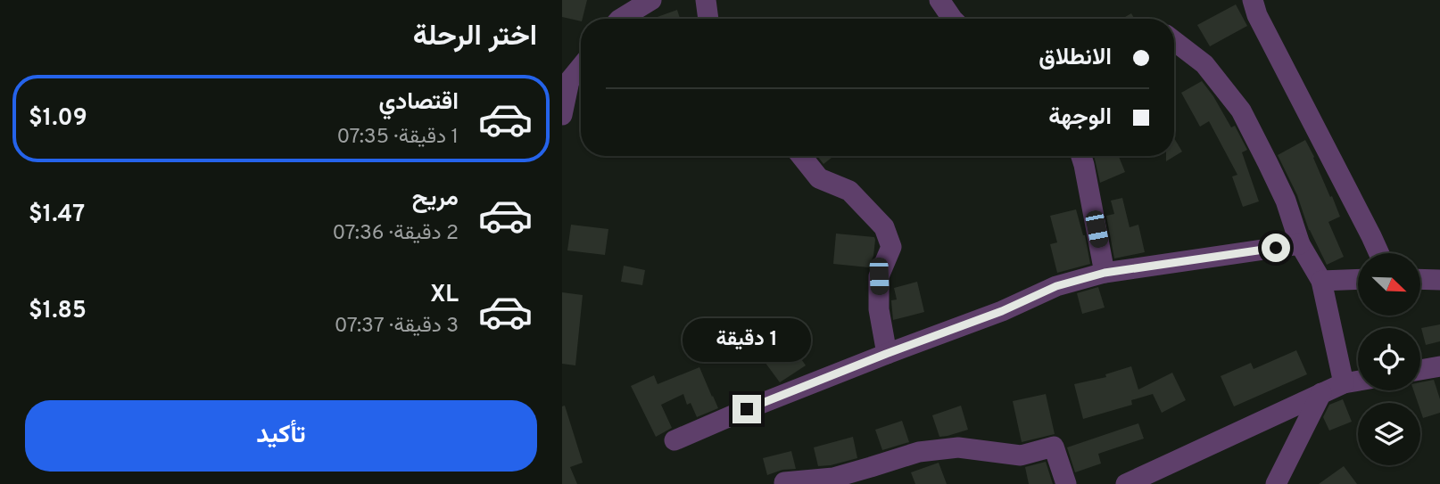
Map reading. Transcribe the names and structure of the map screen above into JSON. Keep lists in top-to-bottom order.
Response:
{
  "north": "bottom right",
  "page": {
    "heading": "اختر الرحلة",
    "banner": ["الانطلاق", "الوجهة"],
    "list": [
      {
        "name": "اقتصادي",
        "note": "1 دقيقة · 07:35",
        "value": "$1.09"
      },
      {
        "name": "مريح",
        "note": "2 دقيقة · 07:36",
        "value": "$1.47"
      },
      {
        "name": "XL",
        "note": "3 دقيقة · 07:37",
        "value": "$1.85"
      }
    ],
    "bubble": "1 دقيقة",
    "buttons": "تأكيد"
  }
}
